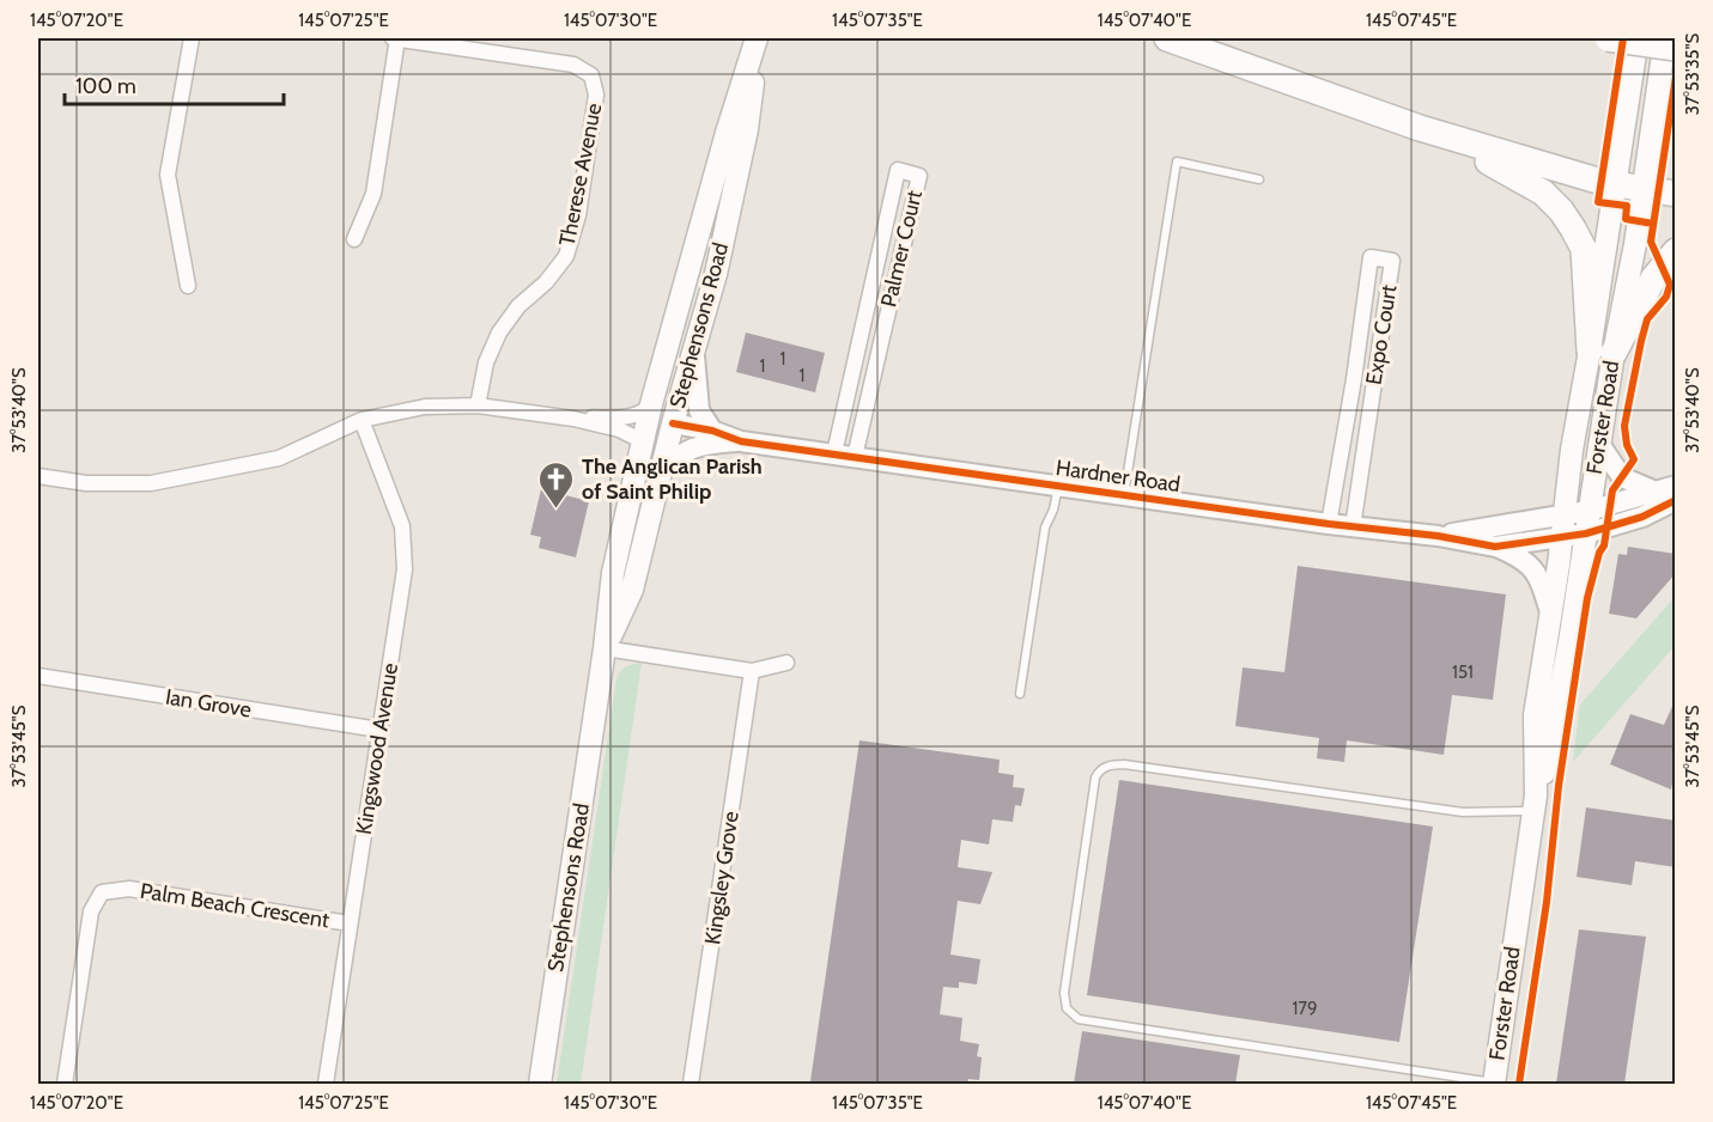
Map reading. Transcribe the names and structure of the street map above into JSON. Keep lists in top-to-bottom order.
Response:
{
  "streets": {
    "main road": ["Stephensons Road", "Forster Road"],
    "street": [
      "Therese Avenue",
      "Palmer Court",
      "Expo Court",
      "Hardner Road",
      "Ian Grove",
      "Kingswood Avenue",
      "Kingsley Grove",
      "Palm Beach Crescent"
    ]
  },
  "crossings": [
    ["Palmer Court", "Hardner Road"],
    ["Stephensons Road", "Hardner Road"],
    ["Expo Court", "Hardner Road"],
    ["Forster Road", "Hardner Road"],
    ["Ian Grove", "Kingswood Avenue"],
    ["Kingswood Avenue", "Palm Beach Crescent"]
  ],
  "places": {
    "church": ["The Anglican Parish of Saint Philip"]
  },
  "house_numbers": [
    "1",
    "1",
    "1",
    "151",
    "179"
  ],
  "scale_bar": "100 m",
  "coordinates": [
    "145°07'20\"E",
    "145°07'25\"E",
    "145°07'30\"E",
    "145°07'35\"E",
    "145°07'40\"E",
    "145°07'45\"E",
    "37°53'35\"S",
    "37°53'40\"S",
    "37°53'45\"S"
  ]
}
